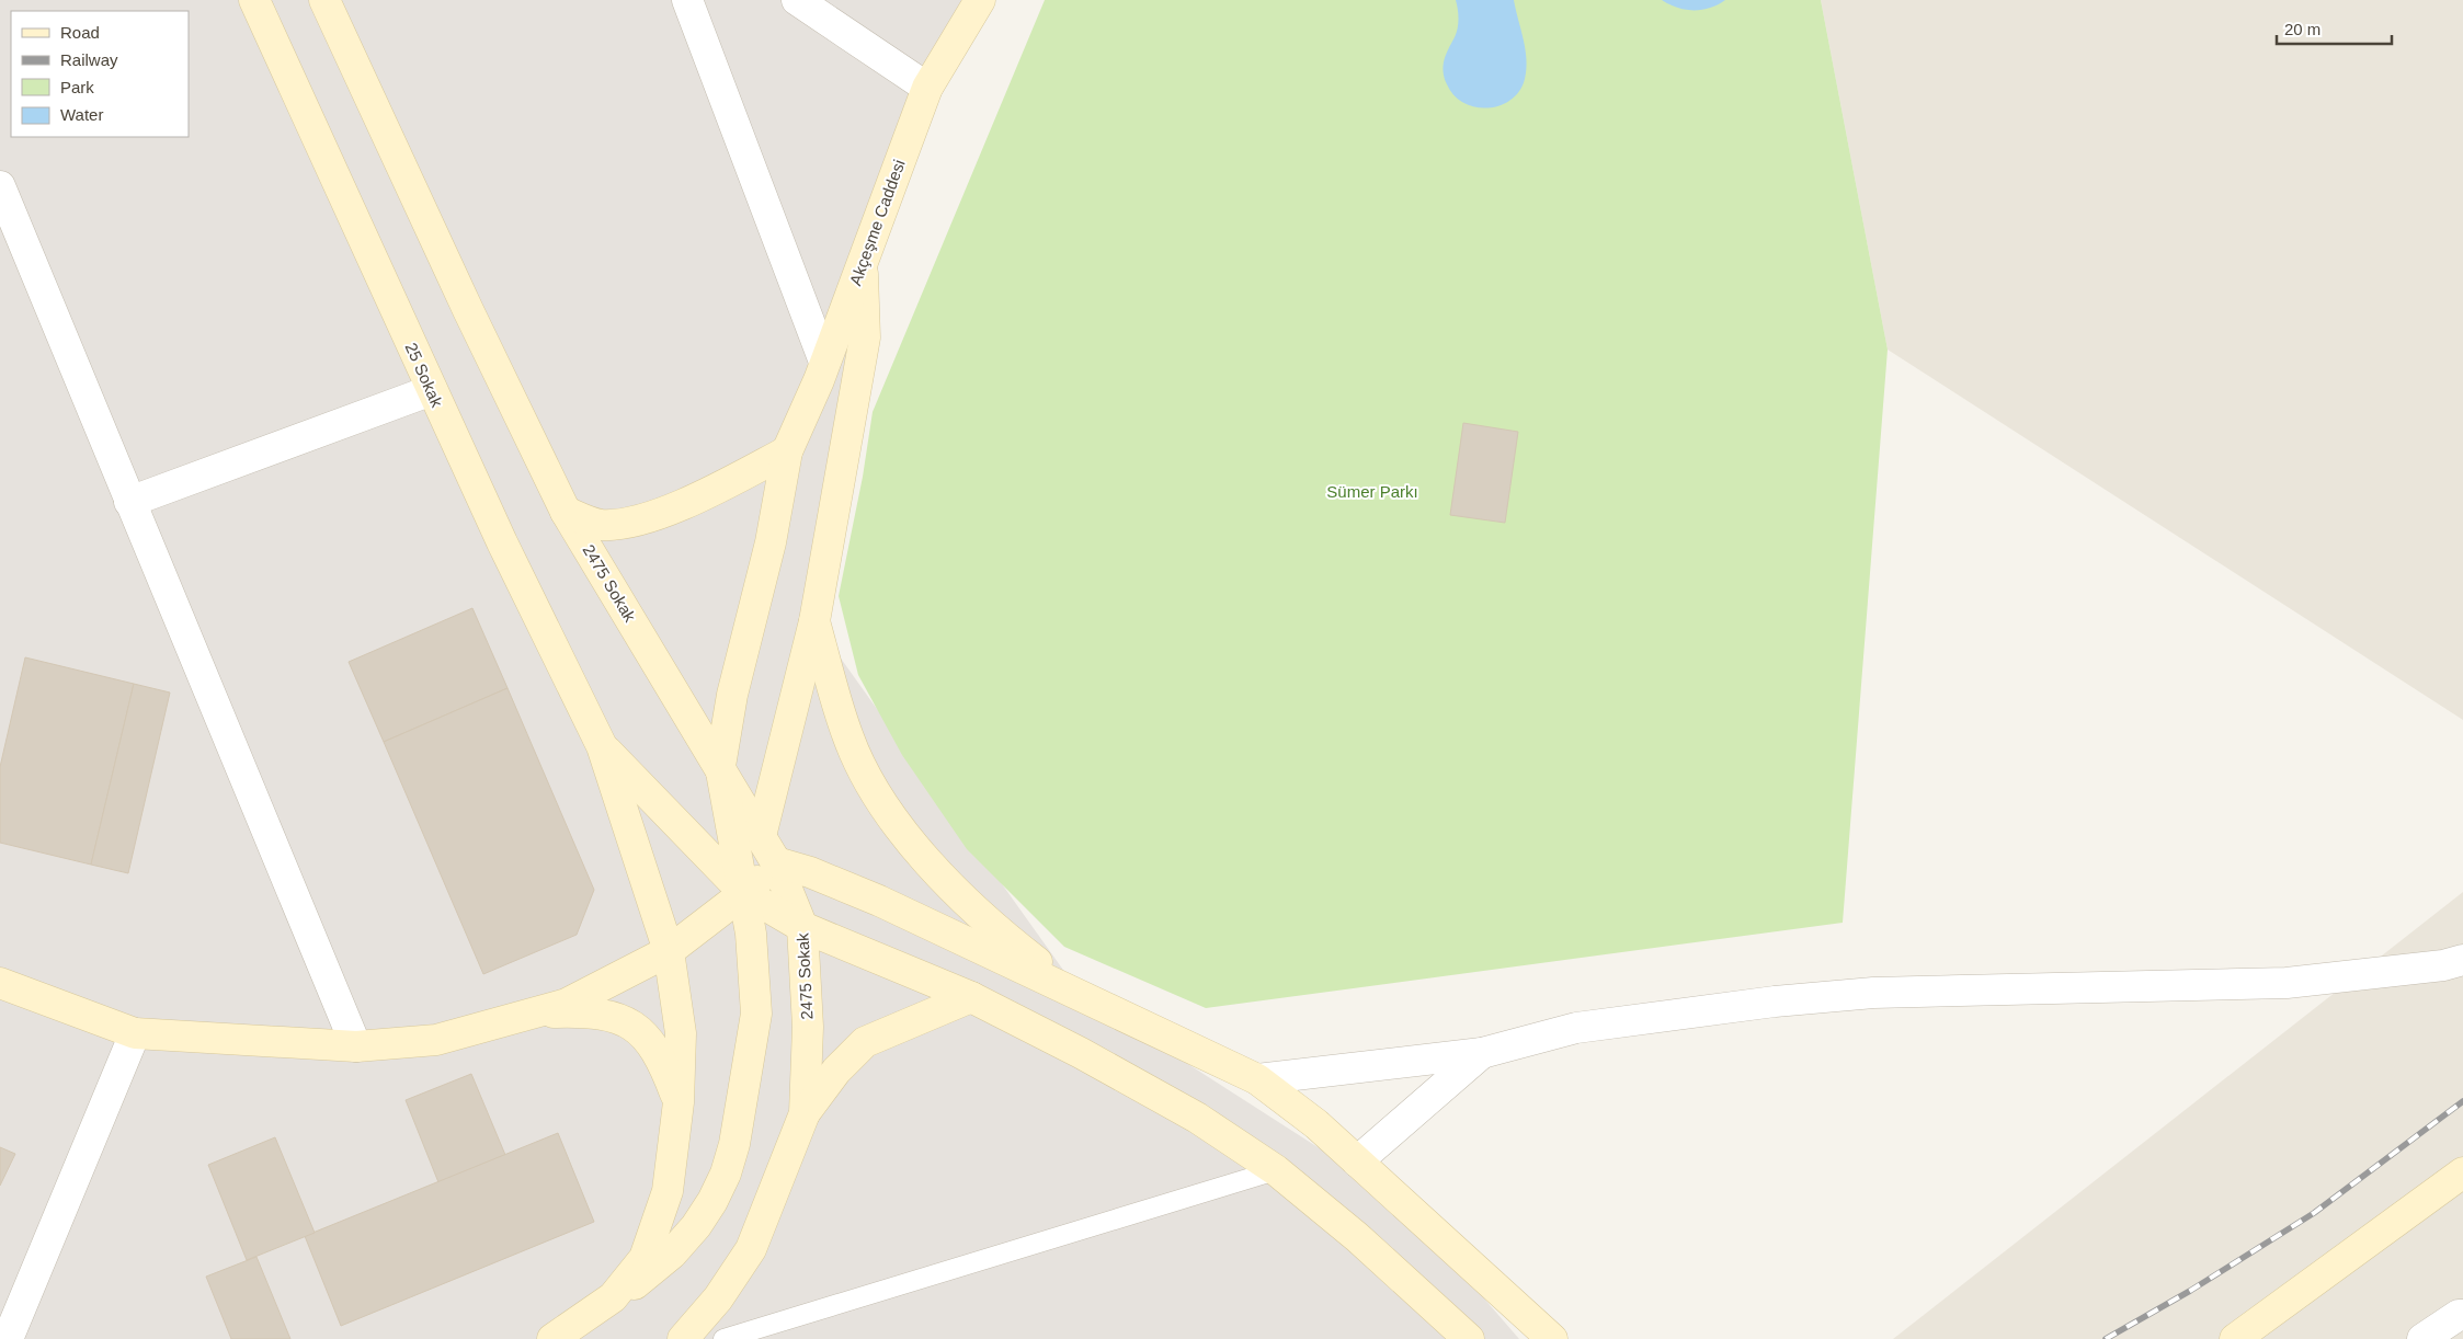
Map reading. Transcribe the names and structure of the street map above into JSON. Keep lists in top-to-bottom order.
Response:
{
  "streets": {
    "main road": ["Akçeşme Caddesi", "25 Sokak", "2475 Sokak"]
  },
  "crossings": [
    ["Akçeşme Caddesi", "2475 Sokak"]
  ],
  "parks": ["Sümer Parkı"],
  "legend": [
    "Road",
    "Railway",
    "Park",
    "Water"
  ],
  "scale_bar": "20 m"
}
